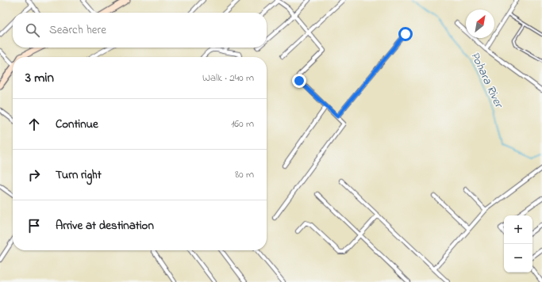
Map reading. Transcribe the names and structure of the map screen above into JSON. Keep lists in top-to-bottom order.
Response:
{
  "water": ["Pohara River"],
  "north": "top right",
  "page": {
    "search": "Search here",
    "heading": ["3 min", "Walk · 240 m"],
    "list": [
      ["Continue", "160 m"],
      ["Turn right", "80 m"],
      "Arrive at destination"
    ],
    "map_buttons": ["+", "−"]
  }
}
